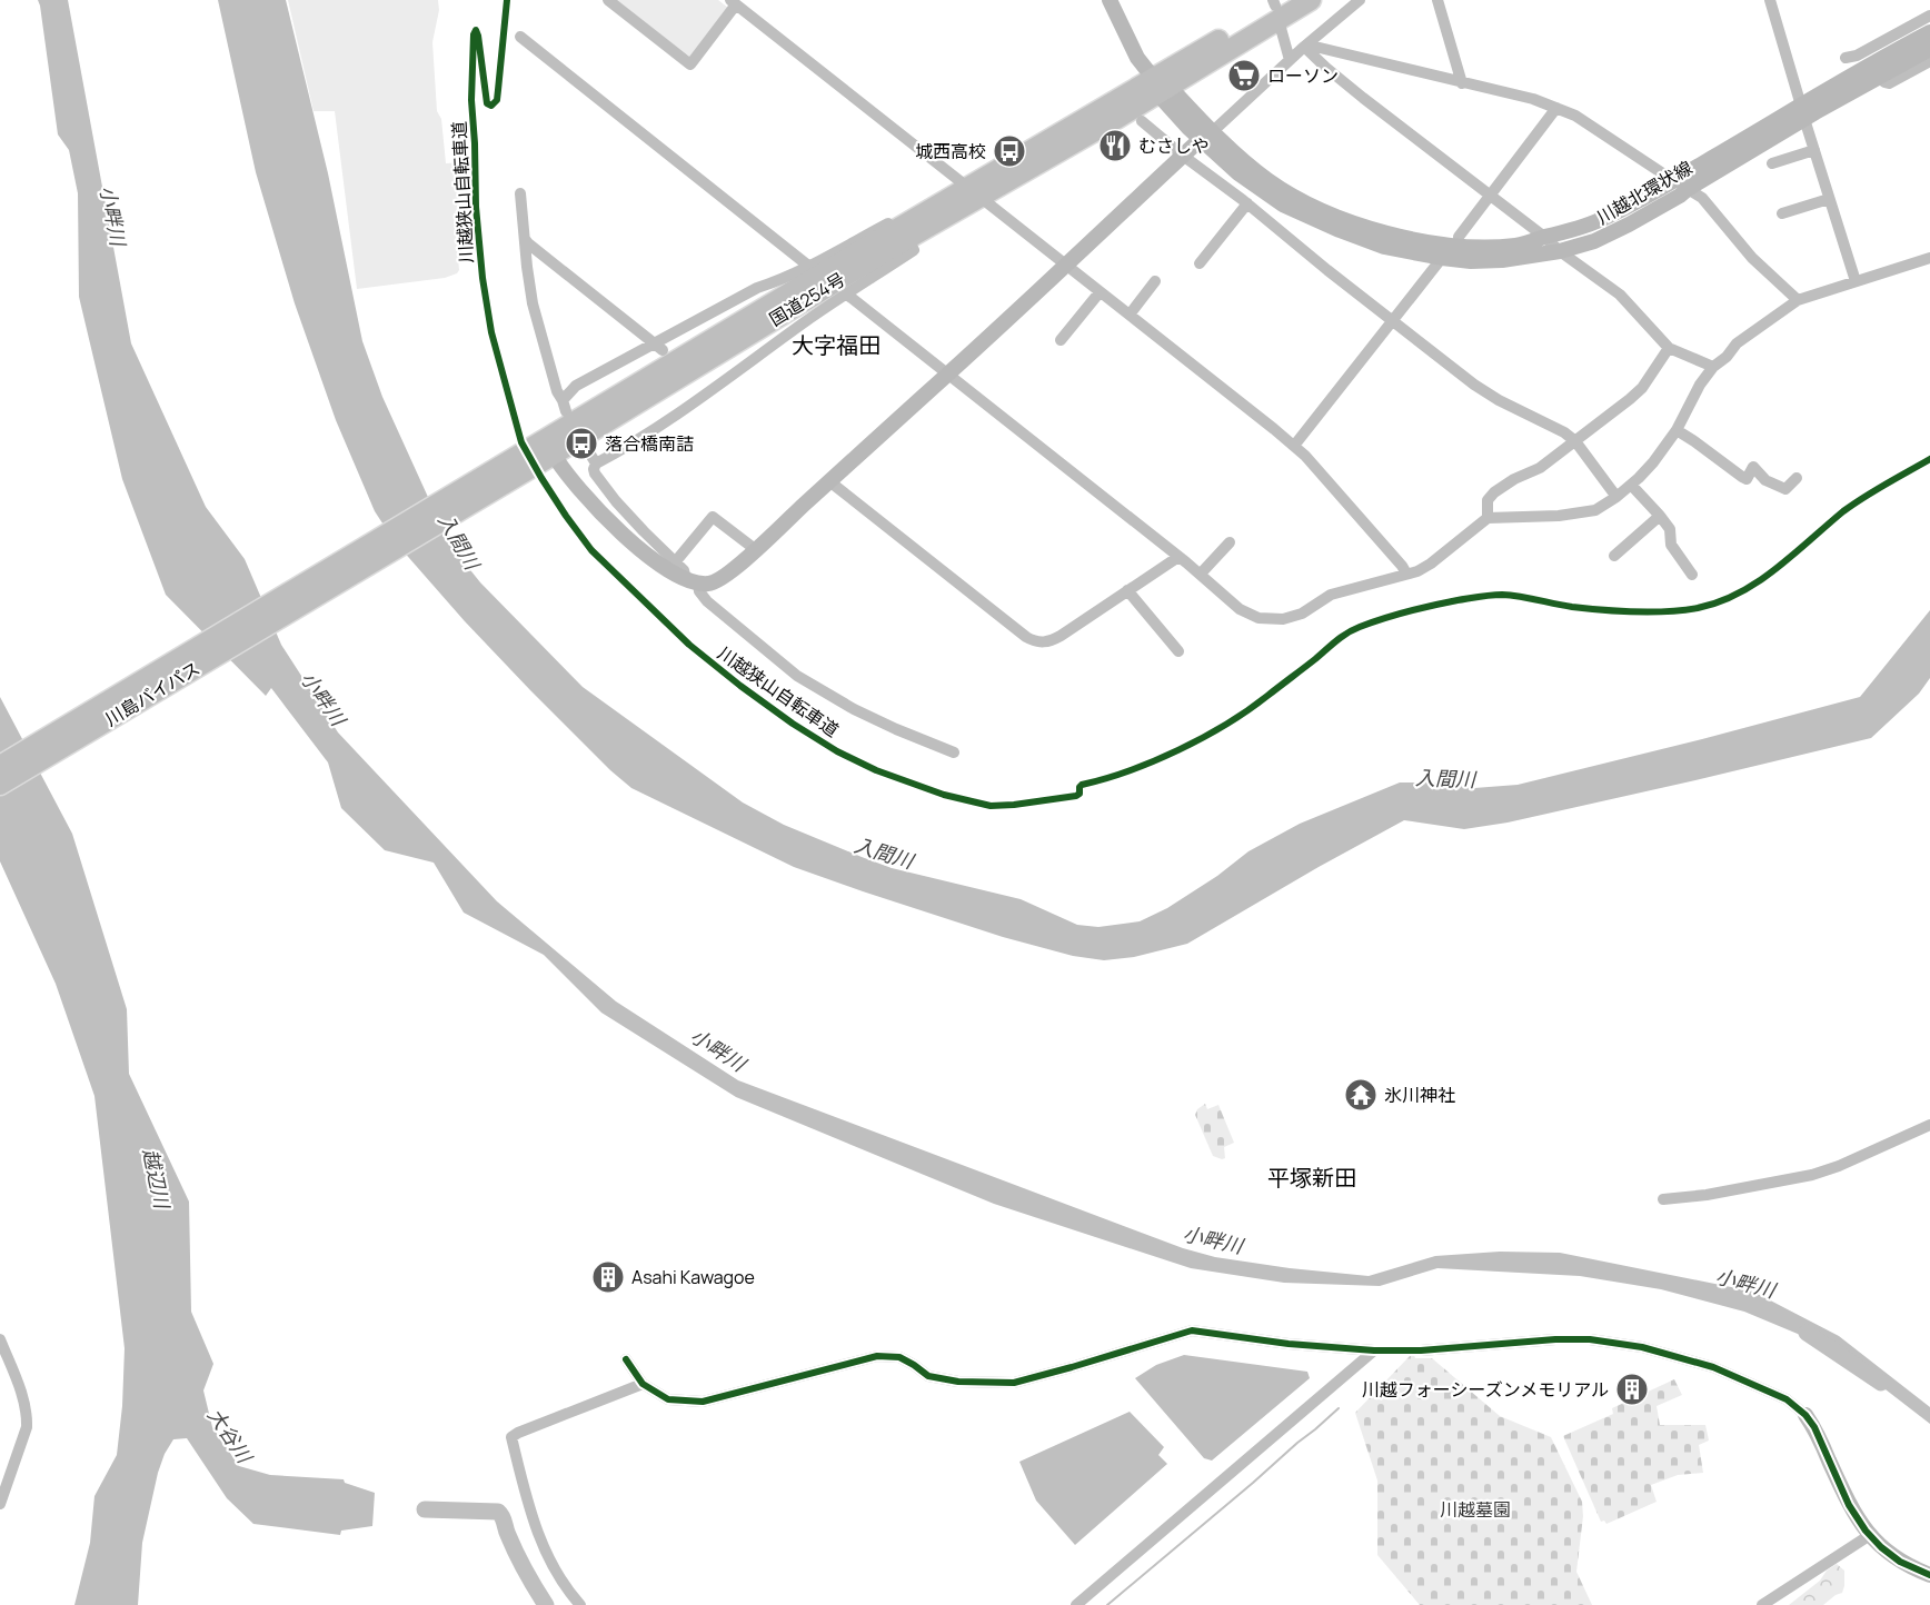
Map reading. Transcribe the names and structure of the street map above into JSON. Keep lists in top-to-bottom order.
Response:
{
  "streets": {
    "highway": ["国道254号", "川島バイパス"],
    "main road": ["川越北環状線"],
    "cycle path": ["川越狭山自転車道"]
  },
  "crossings": [
    ["川越北環状線", "国道254号"],
    ["国道254号", "川島バイパス"]
  ],
  "districts": ["大字福田", "平塚新田"],
  "water": [
    "小畔川",
    "入間川",
    "越辺川",
    "大谷川"
  ],
  "parks": ["川越墓園"],
  "places": {
    "supermarket": ["ローソン"],
    "restaurant": ["むさしや"],
    "bus stop": ["城西高校", "落合橋南詰"],
    "temple": ["氷川神社"],
    "building": ["Asahi Kawagoe", "川越フォーシーズンメモリアル"]
  }
}
